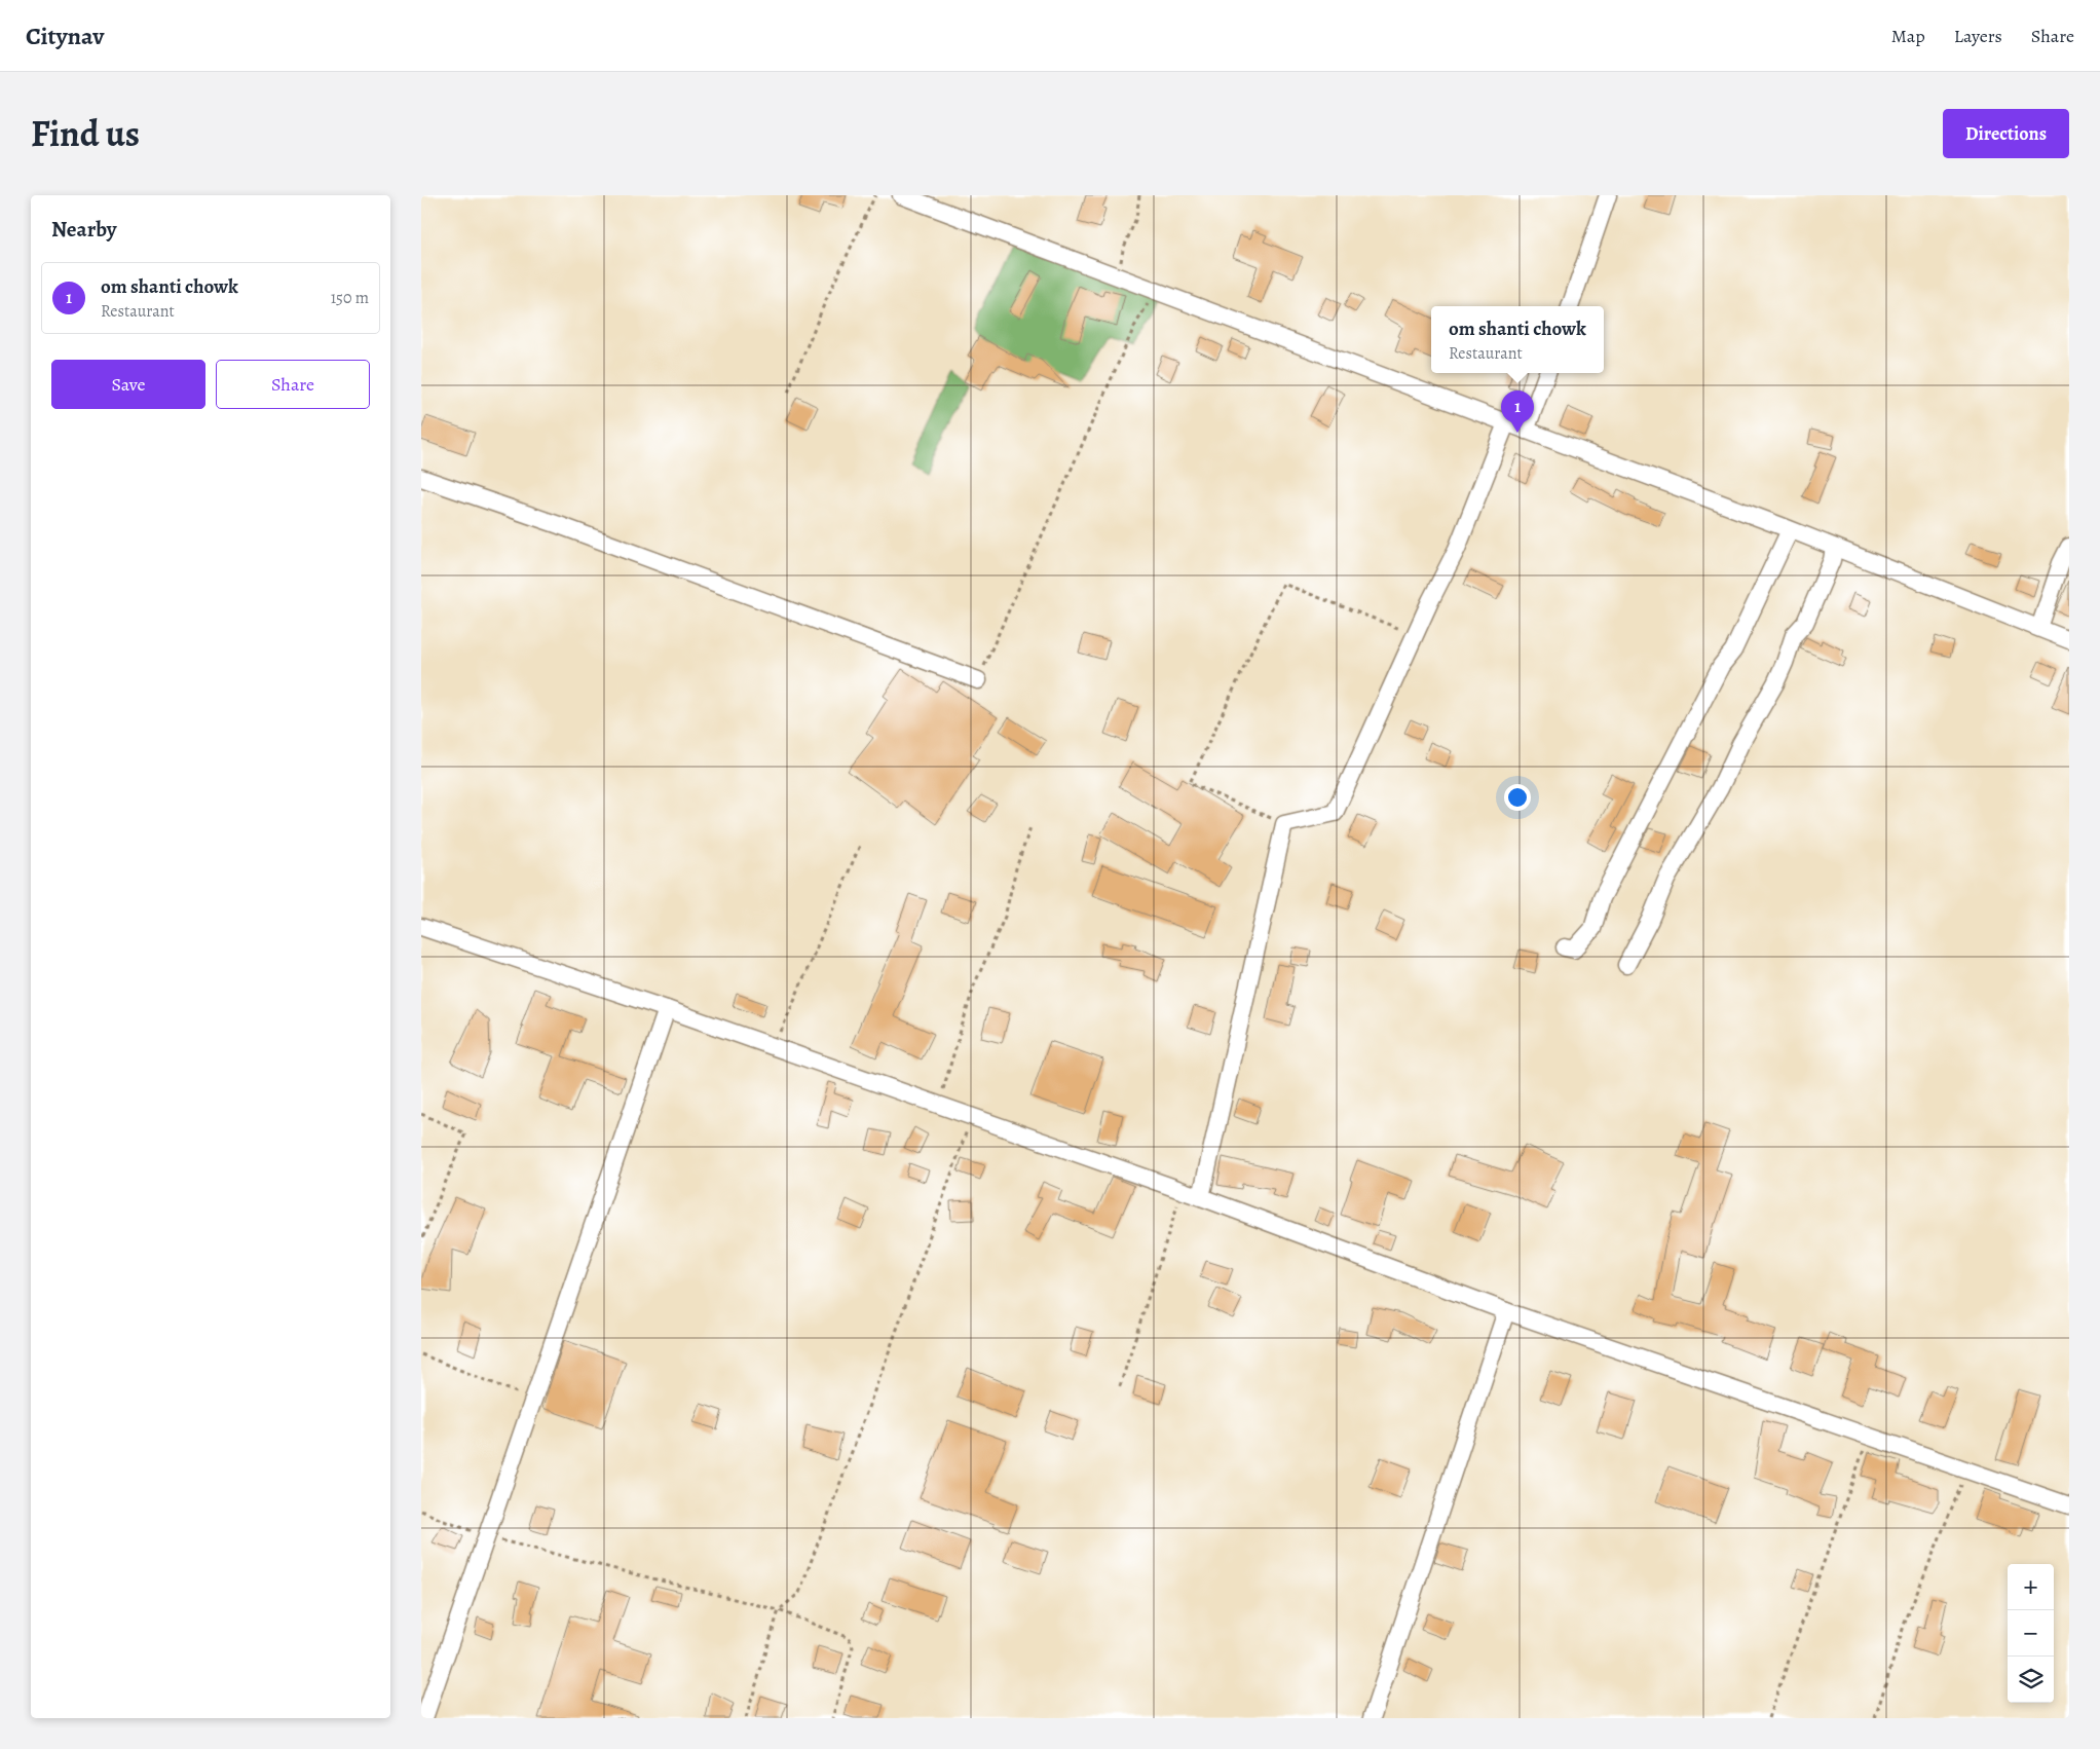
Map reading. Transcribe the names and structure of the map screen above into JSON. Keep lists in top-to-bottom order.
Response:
{
  "page": {
    "header": "Citynav",
    "nav": ["Map", "Layers", "Share"],
    "title": "Find us",
    "buttons": [
      "Directions",
      ["Save", "Share"]
    ],
    "heading": "Nearby",
    "list": [
      {
        "mark": "1",
        "name": "om shanti chowk",
        "note": "Restaurant",
        "value": "150 m"
      }
    ],
    "popup": ["om shanti chowk", "Restaurant"],
    "pins": "1",
    "map_buttons": ["+", "−"]
  }
}
